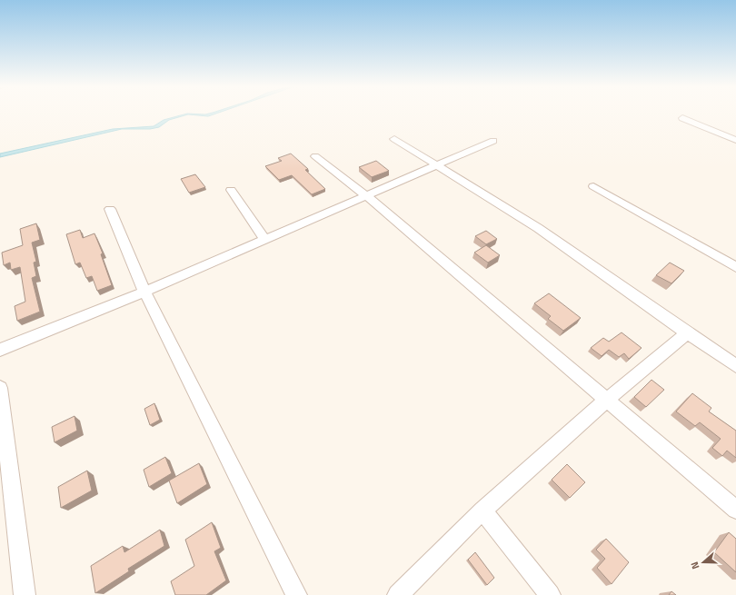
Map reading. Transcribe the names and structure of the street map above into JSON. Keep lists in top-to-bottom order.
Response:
{
  "north": "left"
}
